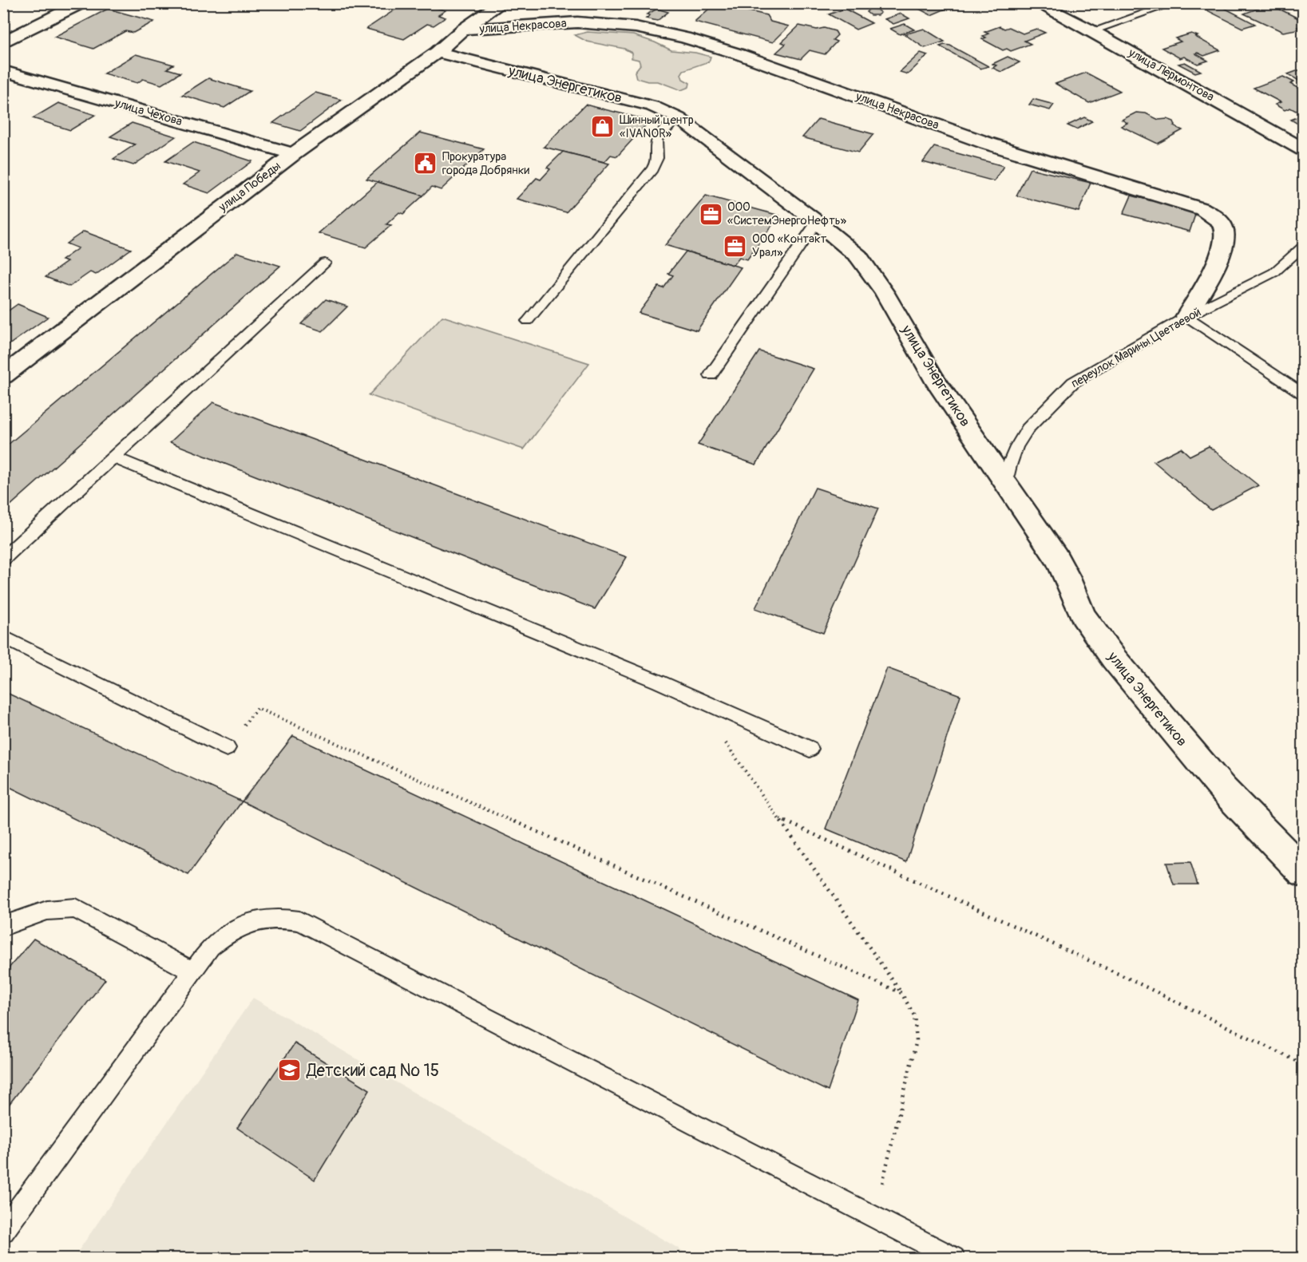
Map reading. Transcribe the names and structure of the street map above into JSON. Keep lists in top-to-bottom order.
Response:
{
  "streets": {
    "street": [
      "улица Некрасова",
      "улица Лермонтова",
      "улица Энергетиков",
      "улица Чехова",
      "улица Победы"
    ],
    "lane": ["переулок Марины Цветаевой"]
  },
  "crossings": [
    ["улица Некрасова", "улица Победы"],
    ["улица Некрасова", "переулок Марины Цветаевой"],
    ["улица Энергетиков", "улица Победы"],
    ["улица Энергетиков", "переулок Марины Цветаевой"],
    ["улица Чехова", "улица Победы"]
  ],
  "places": {
    "shop": ["Шинный центр «IVANOR»"],
    "public building": ["Прокуратура города Добрянки"],
    "office": ["ООО «СистемЭнергоНефть»", "ООО «Контакт Урал»"],
    "school or university": ["Детский сад № 15"]
  }
}
